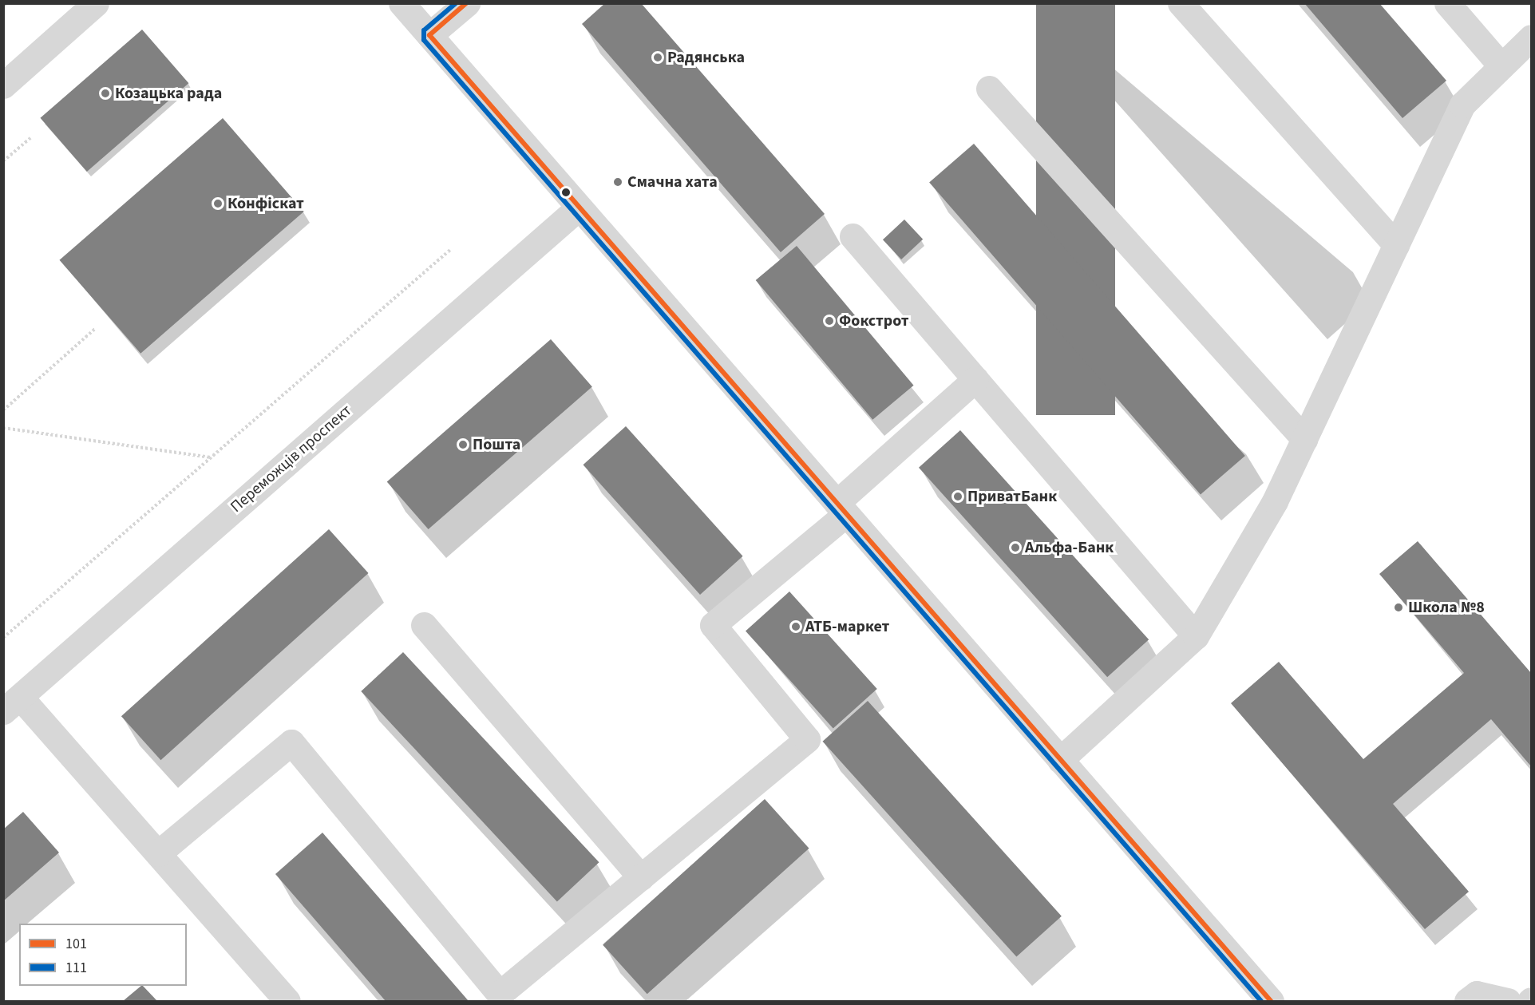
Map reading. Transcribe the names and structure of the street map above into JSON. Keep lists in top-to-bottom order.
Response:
{
  "streets": {
    "street": ["Переможців проспект"]
  },
  "places": [
    "Радянська",
    "Козацька рада",
    "Смачна хата",
    "Конфіскат",
    "Фокстрот",
    "Пошта",
    "ПриватБанк",
    "Альфа-Банк",
    "Школа №8",
    "АТБ-маркет"
  ],
  "lines": ["transit line 101", "transit line 111"],
  "legend": ["101", "111"]
}
